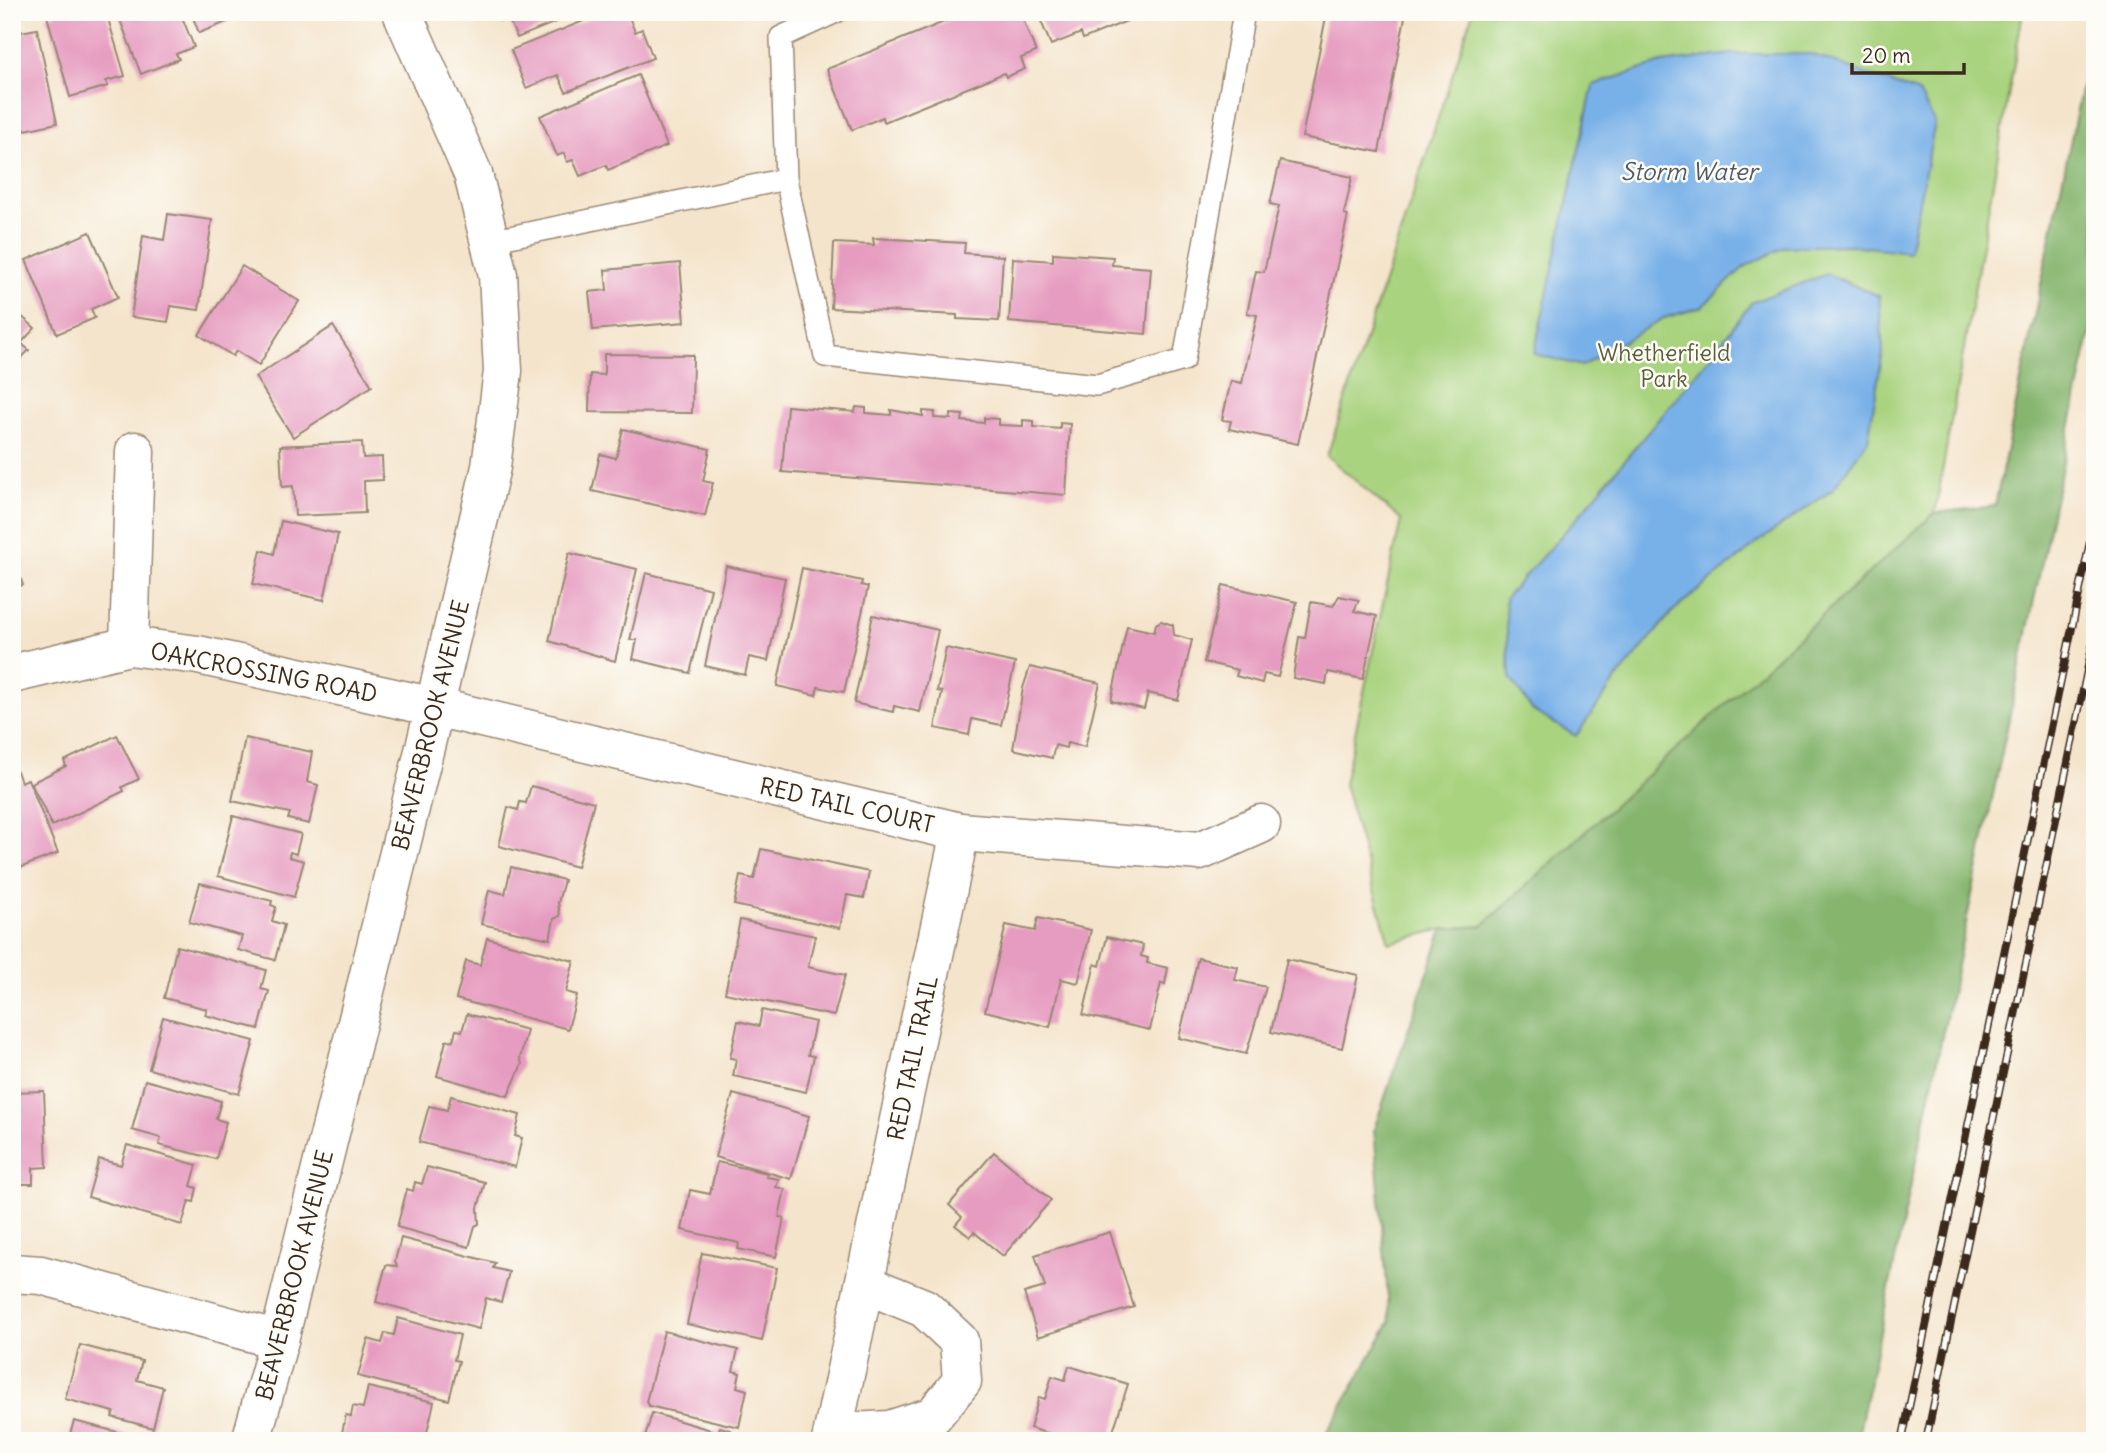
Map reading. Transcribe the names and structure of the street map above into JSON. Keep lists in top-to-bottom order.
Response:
{
  "streets": {
    "street": [
      "OAKCROSSING ROAD",
      "BEAVERBROOK AVENUE",
      "RED TAIL COURT",
      "RED TAIL TRAIL"
    ]
  },
  "crossings": [
    ["OAKCROSSING ROAD", "BEAVERBROOK AVENUE"],
    ["OAKCROSSING ROAD", "RED TAIL COURT"],
    ["BEAVERBROOK AVENUE", "RED TAIL COURT"],
    ["RED TAIL COURT", "RED TAIL TRAIL"]
  ],
  "water": ["Storm Water"],
  "parks": ["Whetherfield Park"],
  "scale_bar": "20 m"
}
